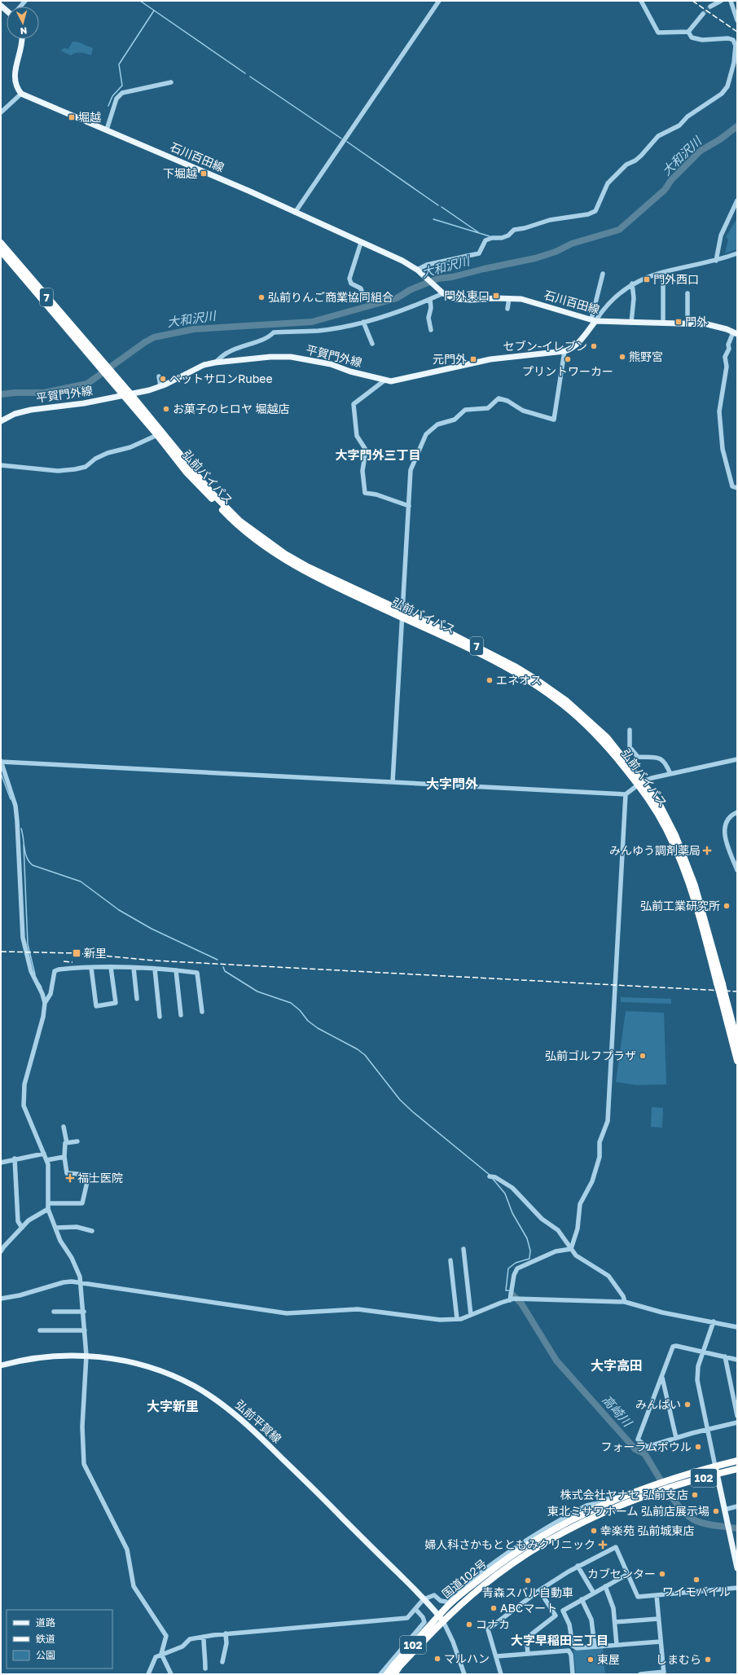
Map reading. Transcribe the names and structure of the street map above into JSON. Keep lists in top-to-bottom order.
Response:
{
  "streets": {
    "highway": [
      "7",
      "弘前バイパス",
      "102",
      "国道102号"
    ],
    "main road": ["石川百田線", "平賀門外線", "弘前平賀線"]
  },
  "crossings": [
    ["石川百田線", "平賀門外線"],
    ["平賀門外線", "弘前バイパス"],
    ["弘前平賀線", "国道102号"]
  ],
  "districts": [
    "大字門外三丁目",
    "大字門外",
    "大字高田",
    "大字新里",
    "大字早稲田三丁目"
  ],
  "water": ["大和沢川", "高崎川"],
  "places": {
    "transit": [
      "堀越",
      "下堀越",
      "門外西口",
      "門外東口",
      "門外",
      "元門外",
      "新里"
    ],
    "other": [
      "弘前りんご商業協同組合",
      "セブン-イレブン",
      "熊野宮",
      "プリントワーカー",
      "ペットサロンRubee",
      "お菓子のヒロヤ 堀越店",
      "エネオス",
      "弘前工業研究所",
      "弘前ゴルフプラザ",
      "みんぱい",
      "フォーラムボウル",
      "株式会社ヤナセ 弘前支店",
      "東北ミサワホーム 弘前店展示場",
      "幸楽苑 弘前城東店",
      "カブセンター",
      "ワイモバイル",
      "青森スバル自動車",
      "ABCマート",
      "コナカ",
      "マルハン",
      "東屋",
      "しまむら"
    ],
    "health": ["みんゆう調剤薬局", "福士医院", "婦人科さかもとともみクリニック"]
  },
  "legend": ["道路", "鉄道", "公園"],
  "north": "bottom"
}
